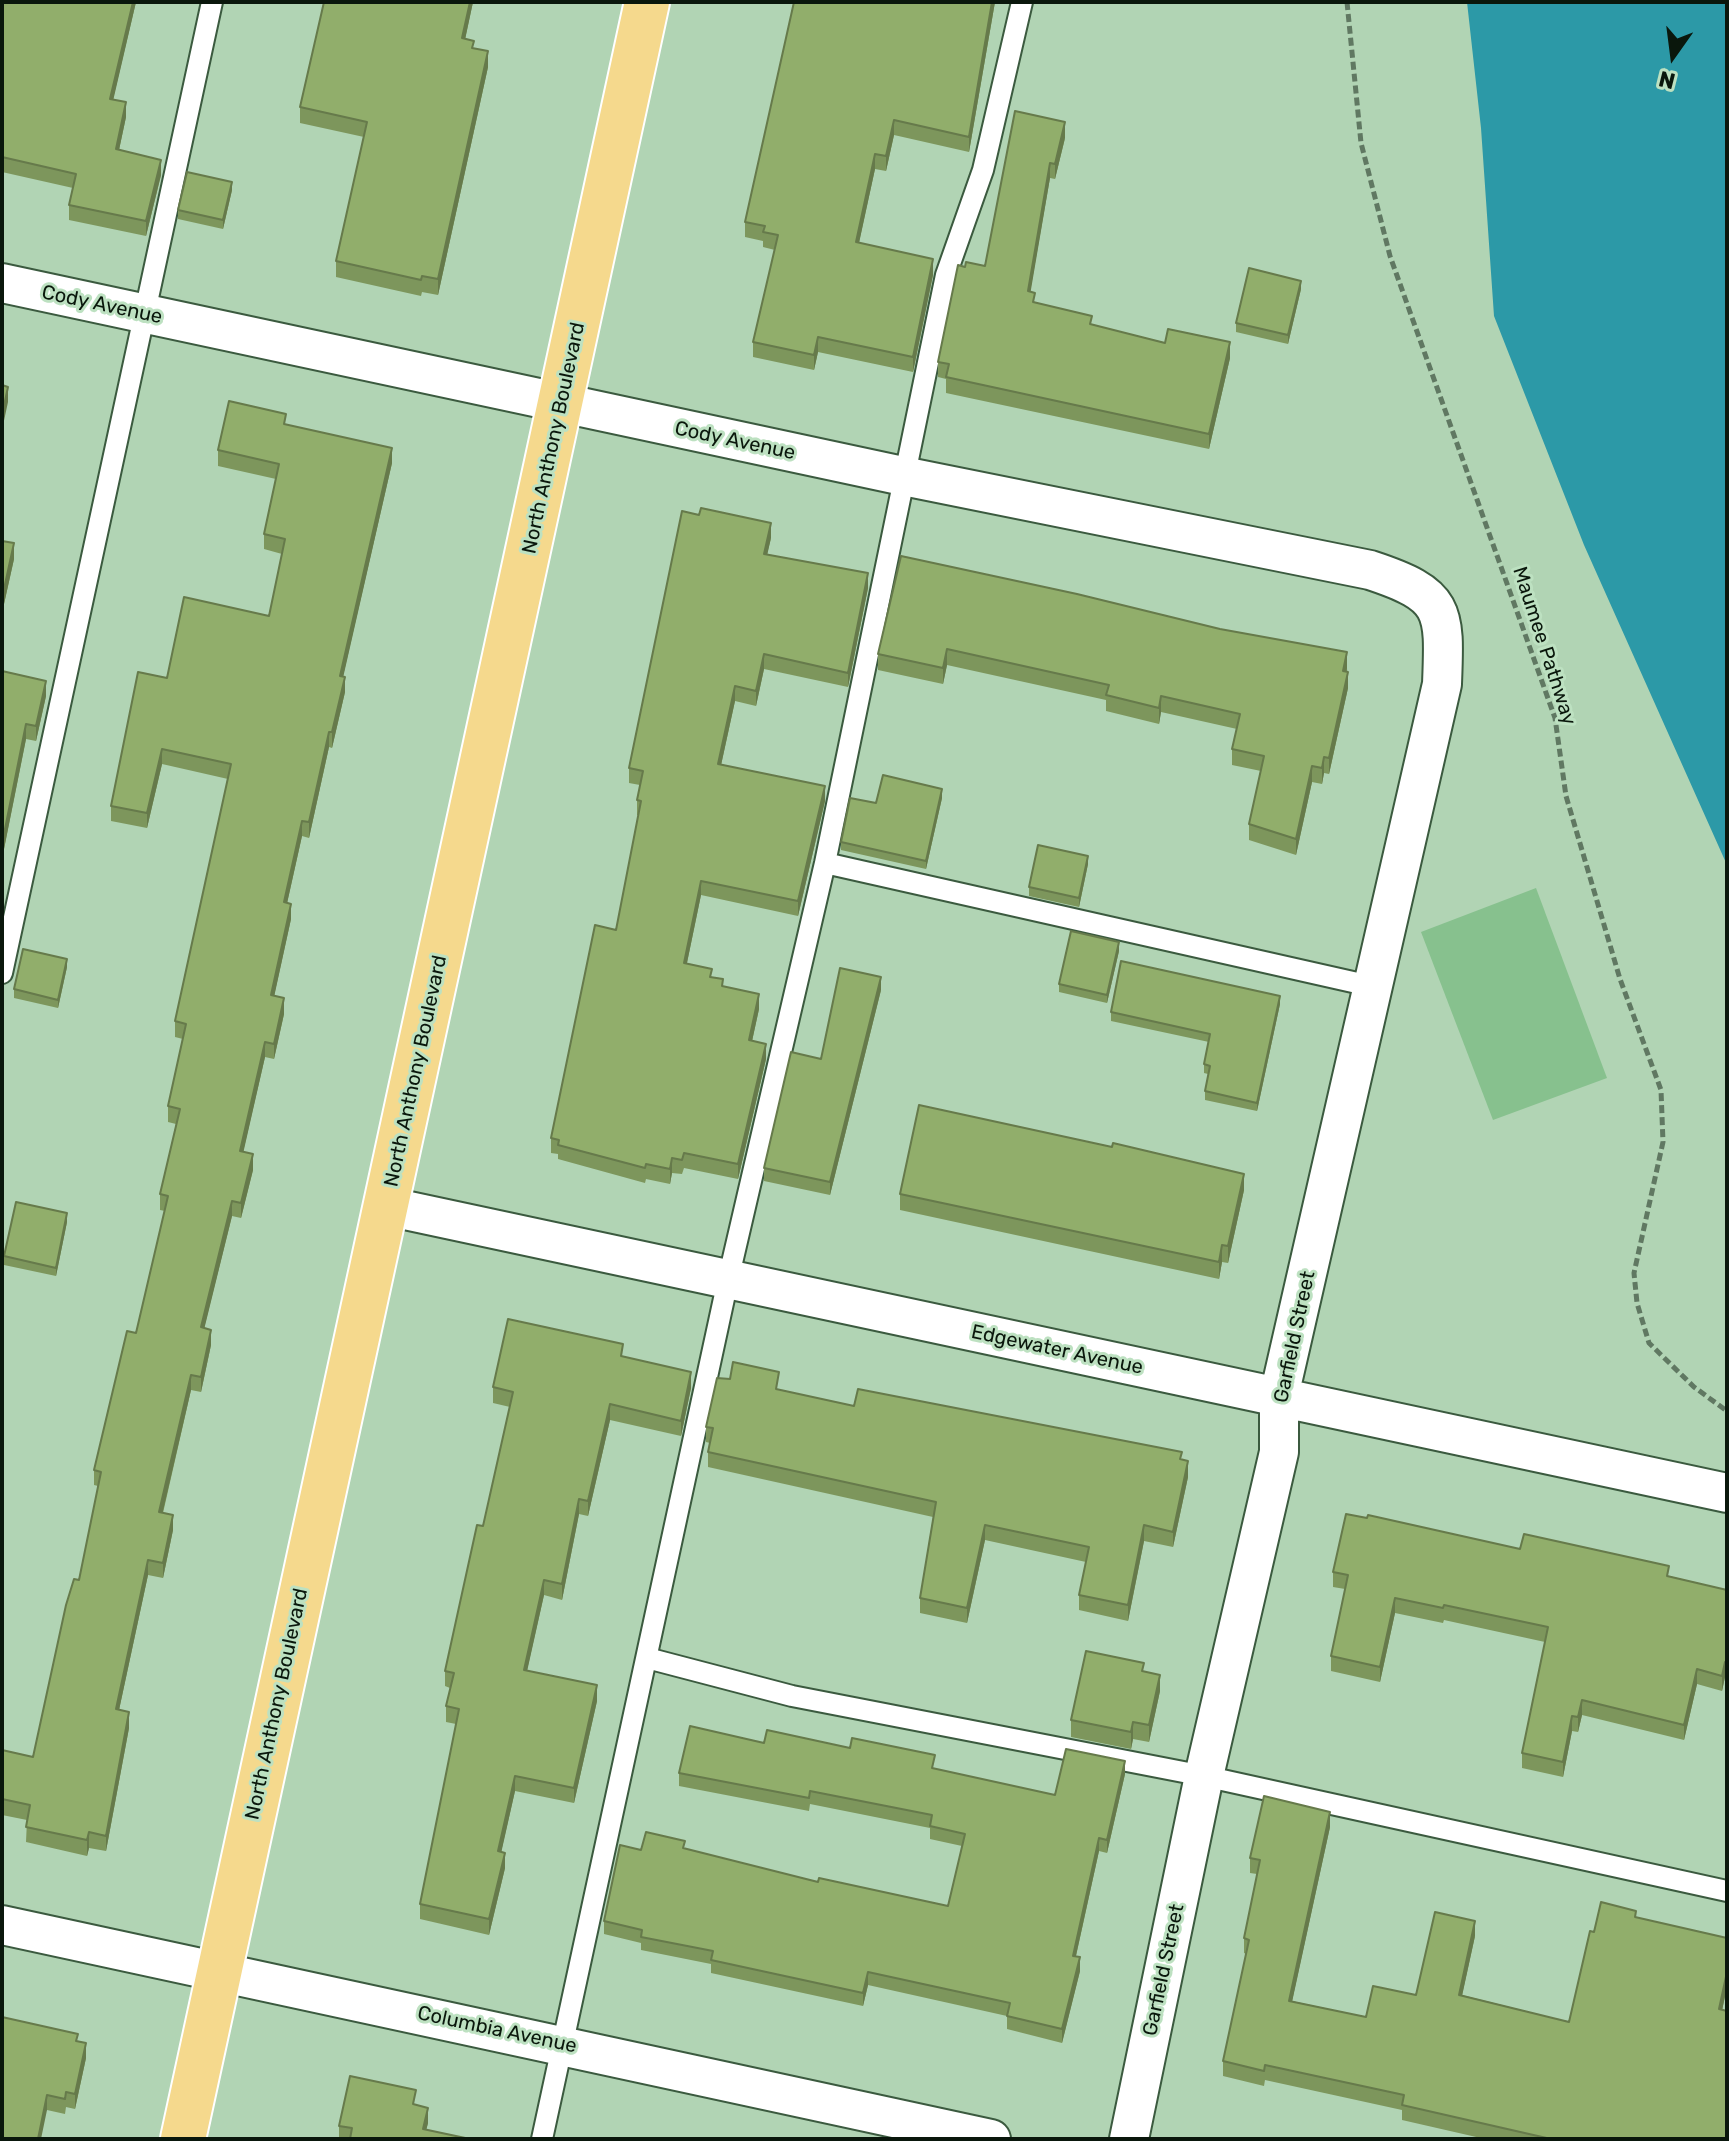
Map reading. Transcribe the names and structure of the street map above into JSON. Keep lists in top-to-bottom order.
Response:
{
  "streets": {
    "main road": ["North Anthony Boulevard"],
    "street": [
      "Cody Avenue",
      "Garfield Street",
      "Edgewater Avenue",
      "Columbia Avenue"
    ],
    "path": ["Maumee Pathway"]
  },
  "crossings": [
    ["Cody Avenue", "North Anthony Boulevard"],
    ["Cody Avenue", "Garfield Street"],
    ["North Anthony Boulevard", "Edgewater Avenue"],
    ["North Anthony Boulevard", "Columbia Avenue"],
    ["Garfield Street", "Edgewater Avenue"]
  ],
  "north": "bottom"
}
